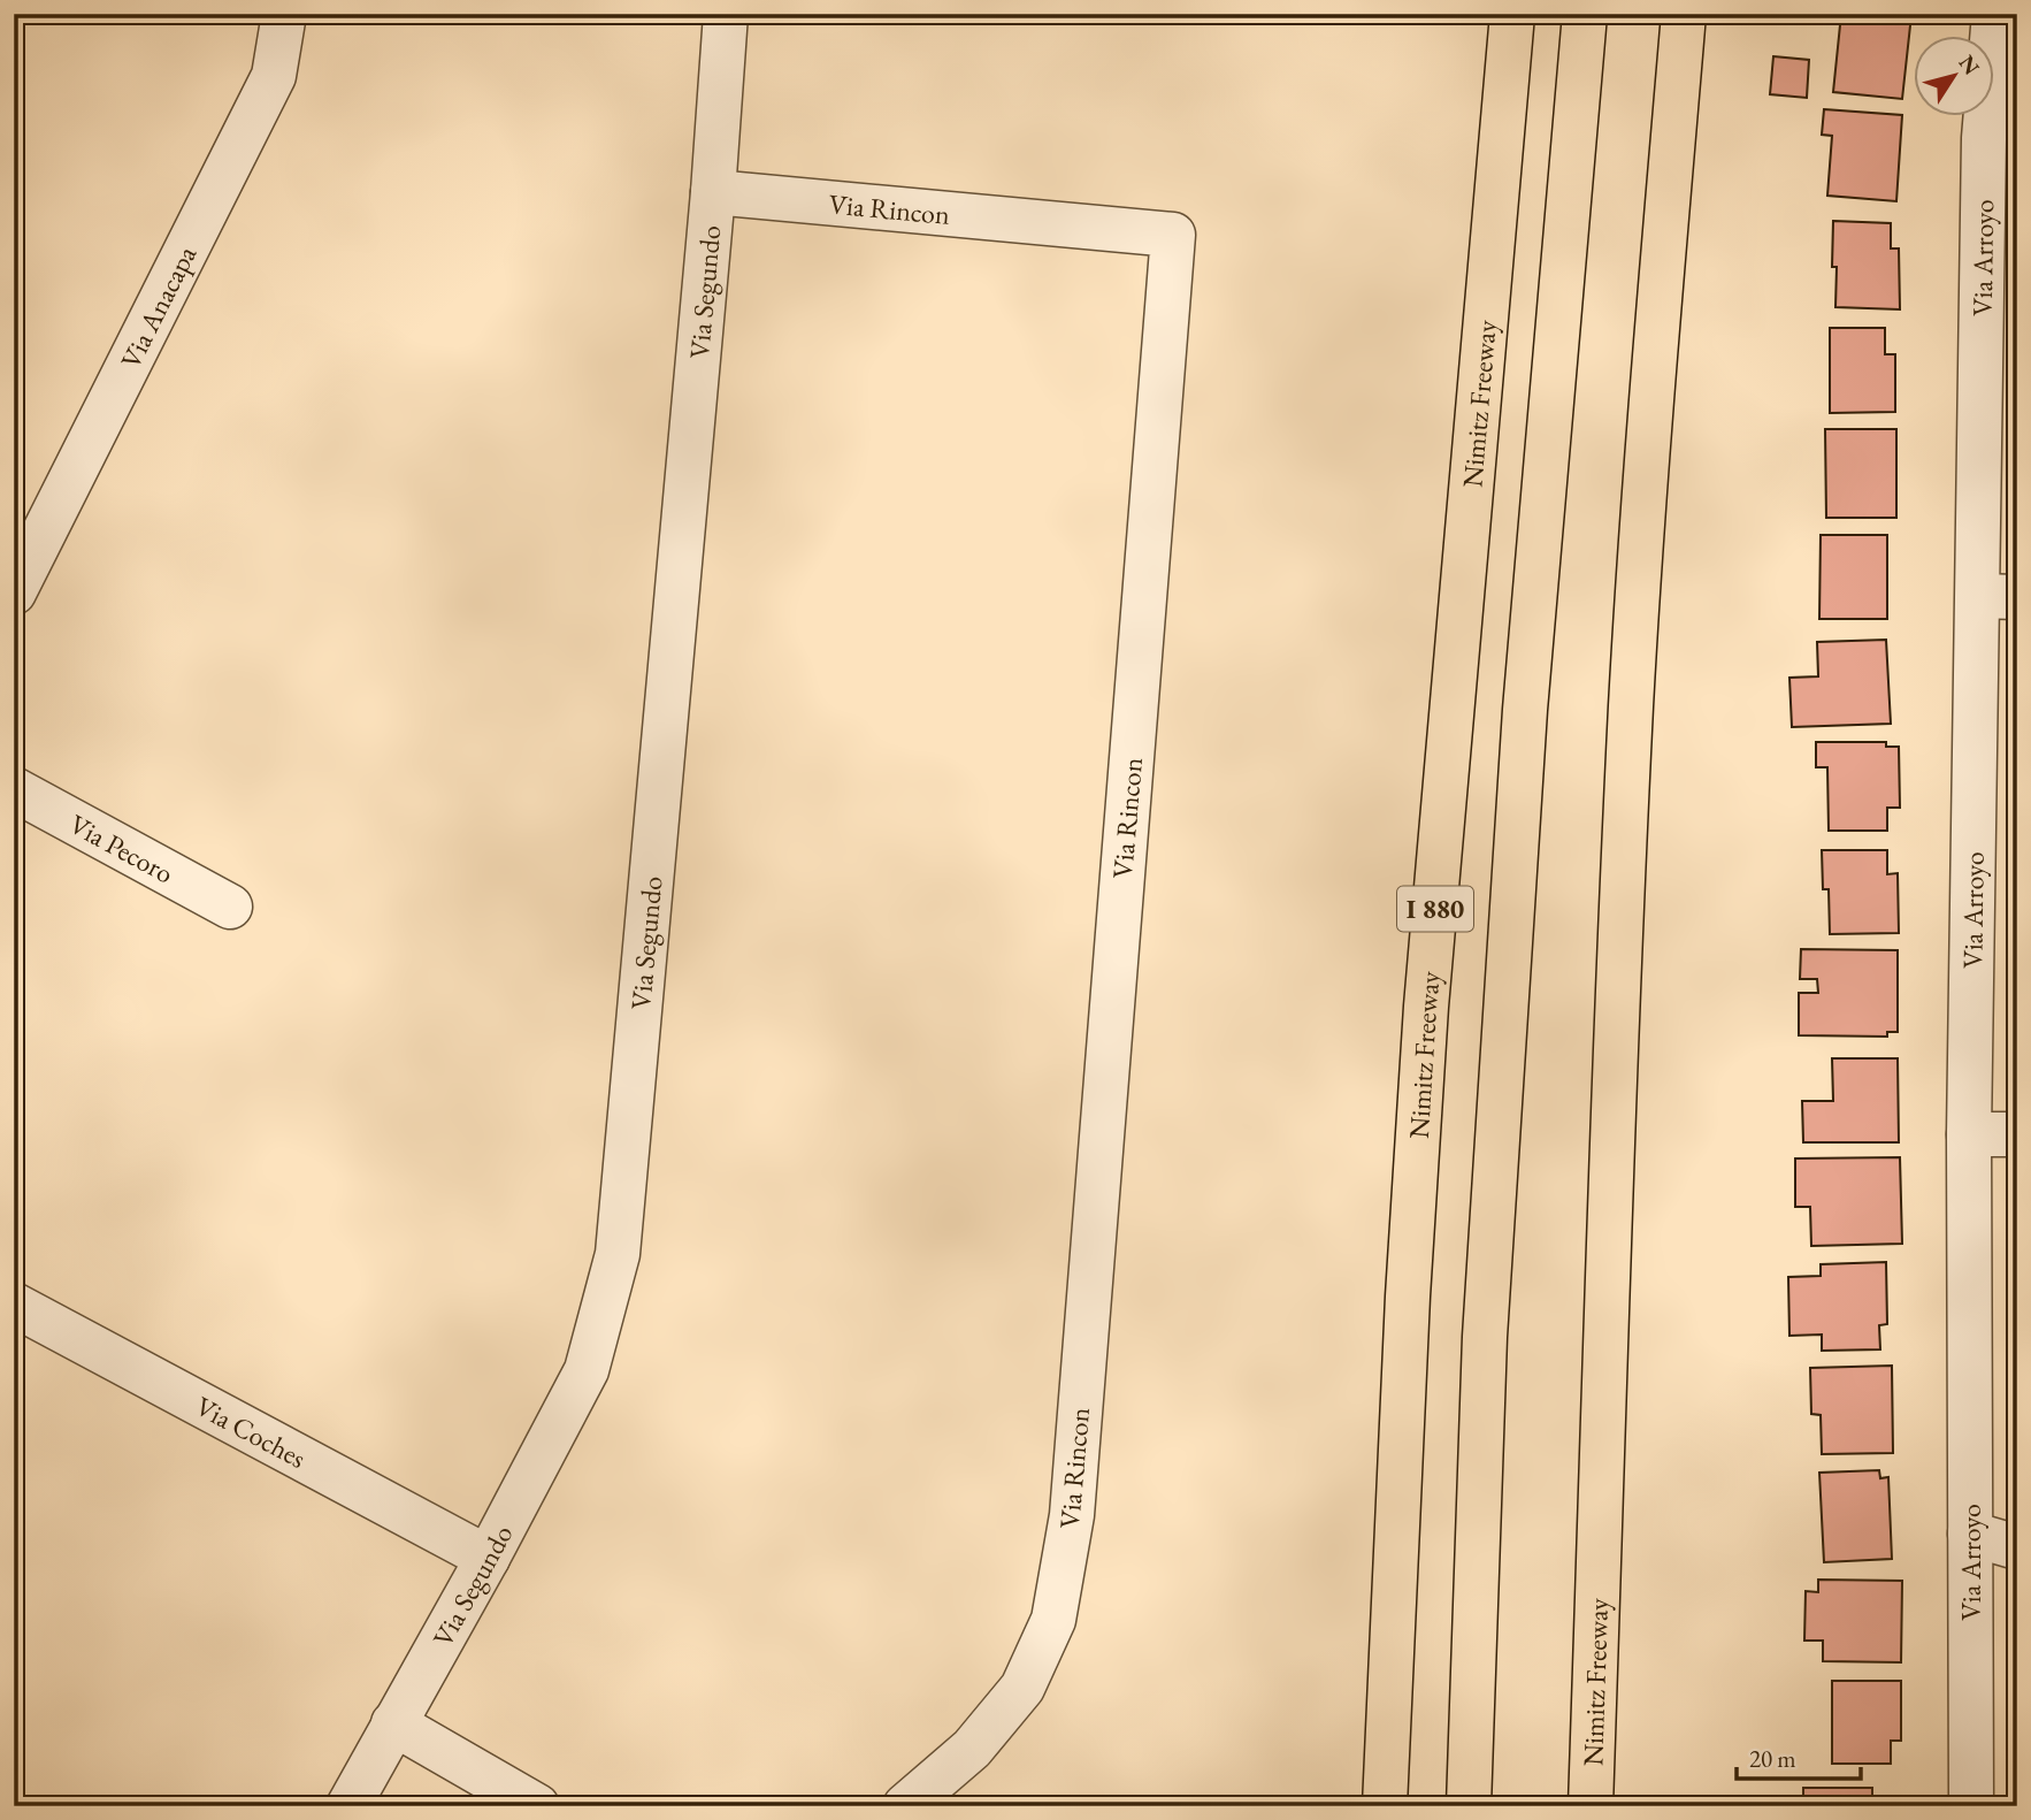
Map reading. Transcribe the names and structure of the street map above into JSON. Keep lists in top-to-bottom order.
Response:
{
  "streets": {
    "highway": ["Nimitz Freeway", "I 880"],
    "street": [
      "Via Rincon",
      "Via Arroyo",
      "Via Segundo",
      "Via Anacapa",
      "Via Pecoro",
      "Via Coches"
    ]
  },
  "crossings": [
    ["Via Rincon", "Via Segundo"],
    ["Via Segundo", "Via Coches"]
  ],
  "scale_bar": "20 m",
  "north": "top right"
}
